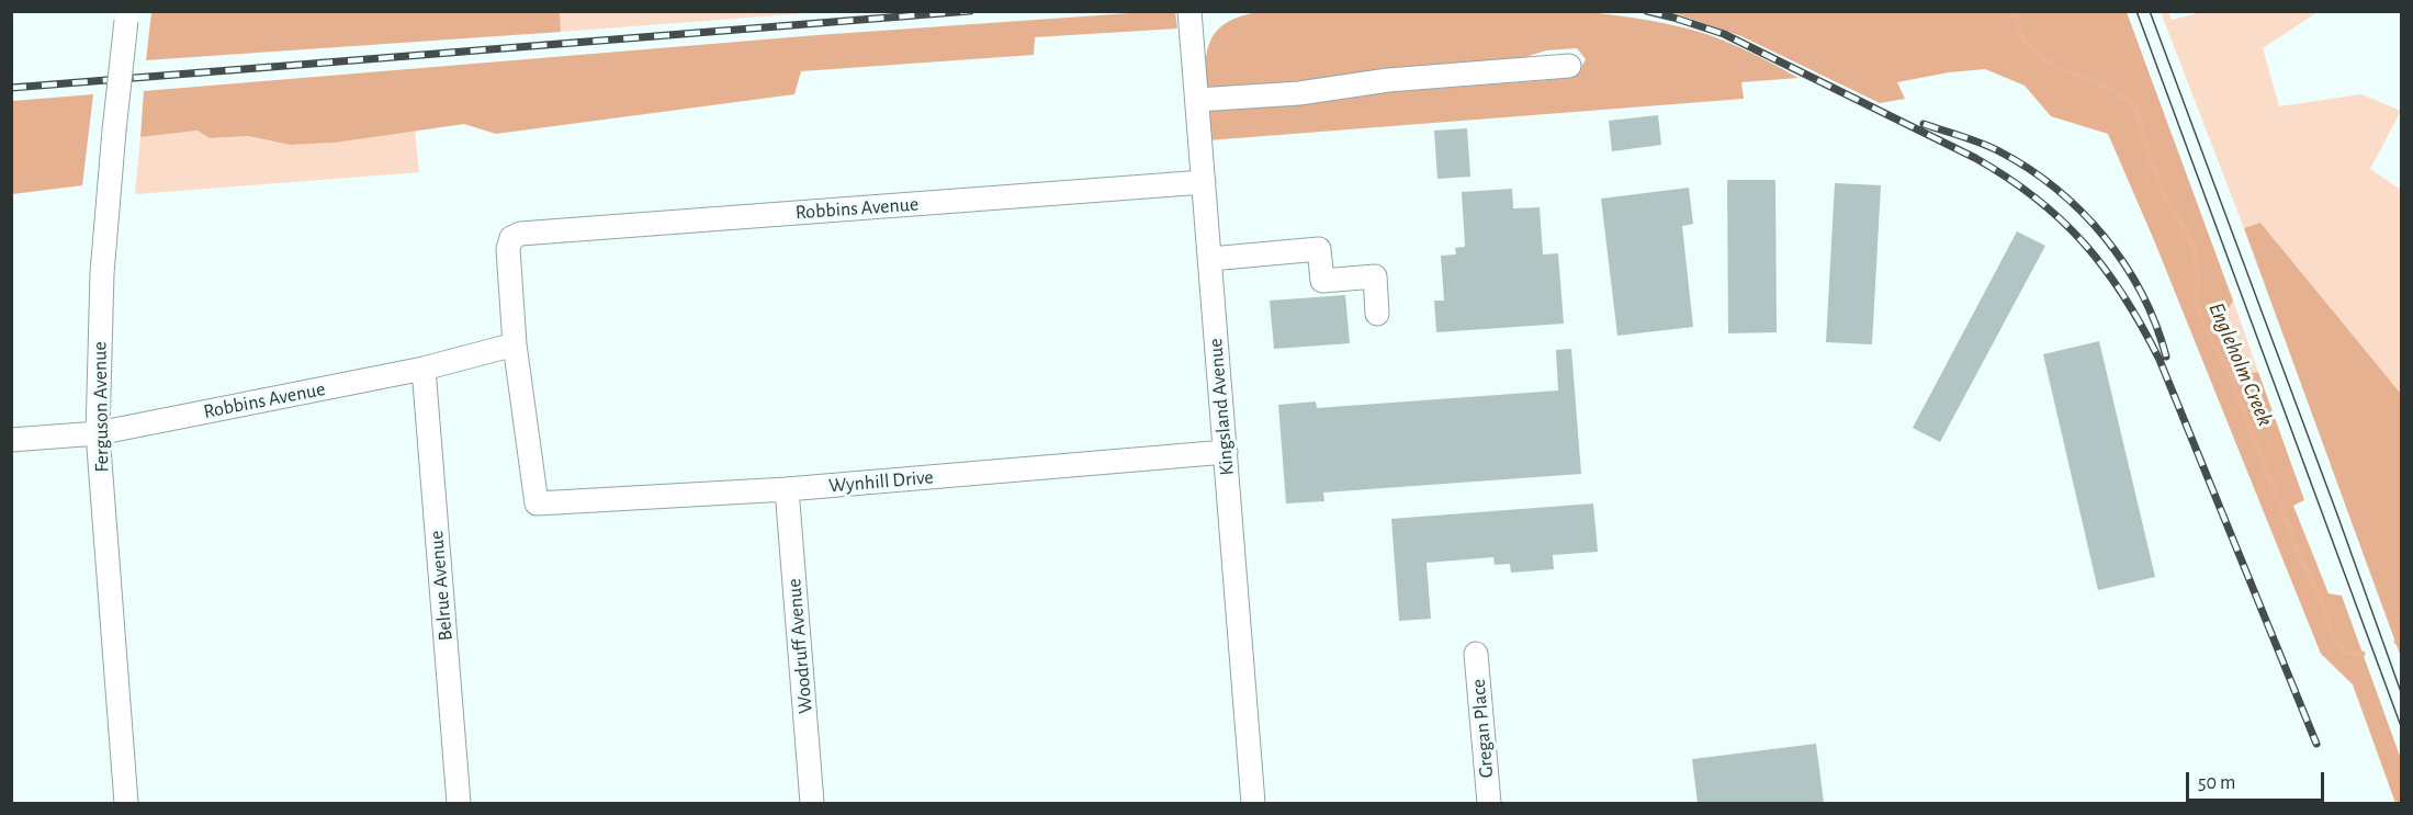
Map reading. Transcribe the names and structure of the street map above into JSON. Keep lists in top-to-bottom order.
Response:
{
  "streets": {
    "street": [
      "Robbins Avenue",
      "Ferguson Avenue",
      "Kingsland Avenue",
      "Wynhill Drive",
      "Belrue Avenue",
      "Woodruff Avenue",
      "Gregan Place"
    ]
  },
  "crossings": [
    ["Robbins Avenue", "Ferguson Avenue"],
    ["Robbins Avenue", "Kingsland Avenue"],
    ["Robbins Avenue", "Wynhill Drive"],
    ["Robbins Avenue", "Belrue Avenue"],
    ["Kingsland Avenue", "Wynhill Drive"],
    ["Wynhill Drive", "Woodruff Avenue"]
  ],
  "water": ["Engleholm Creek"],
  "scale_bar": "50 m"
}
